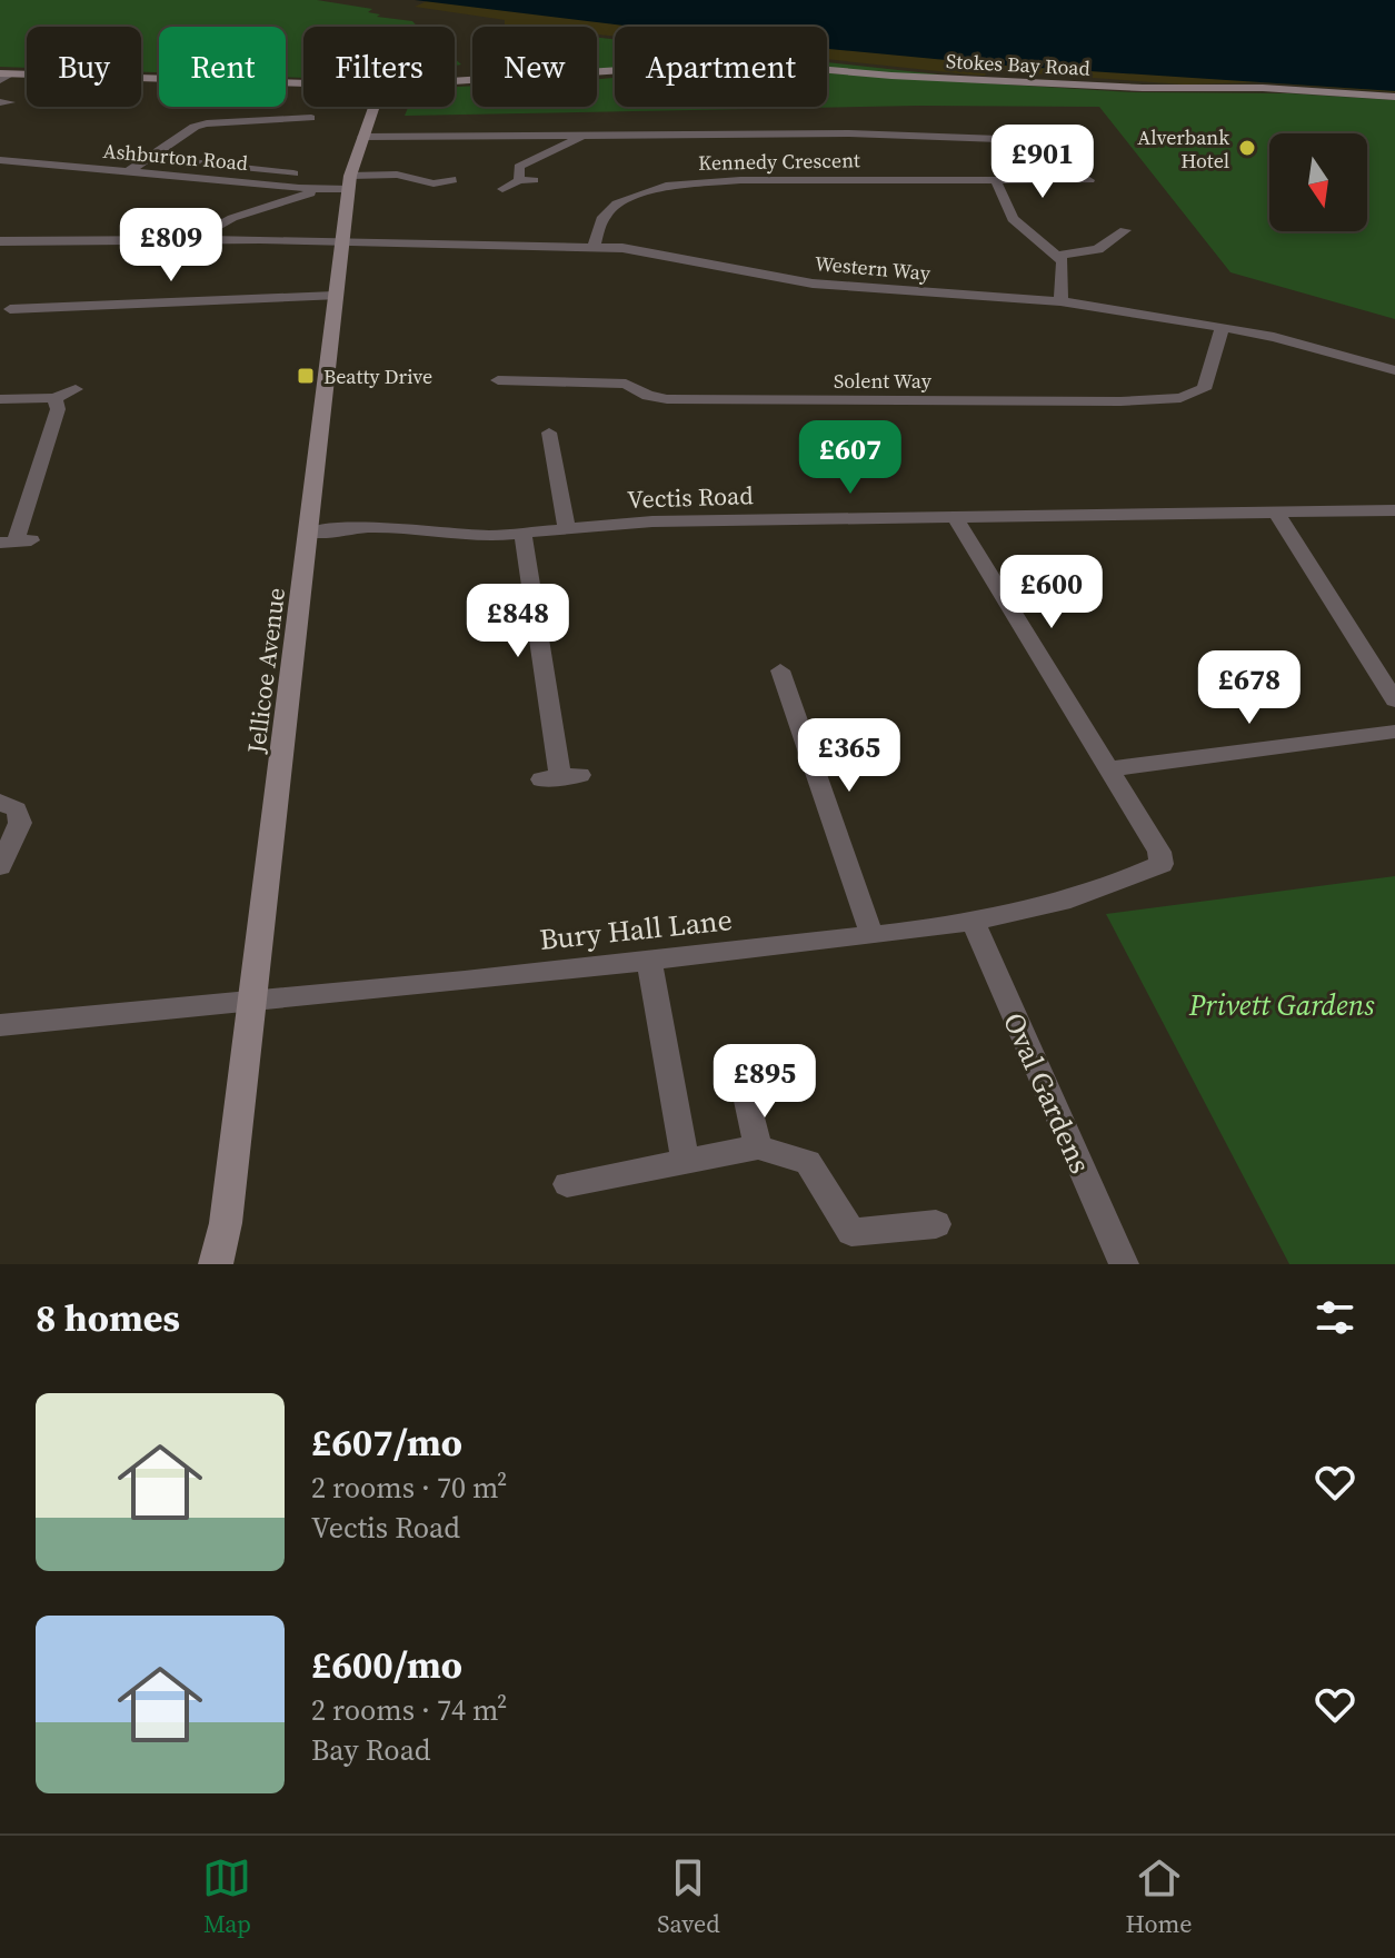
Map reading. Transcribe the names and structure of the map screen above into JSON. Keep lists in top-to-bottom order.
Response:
{
  "streets": {
    "street": [
      "Stokes Bay Road",
      "Ashburton Road",
      "Kennedy Crescent",
      "Western Way",
      "Solent Way",
      "Vectis Road",
      "Jellicoe Avenue",
      "Bury Hall Lane",
      "Oval Gardens"
    ]
  },
  "crossings": [
    ["Ashburton Road", "Jellicoe Avenue"],
    ["Kennedy Crescent", "Western Way"],
    ["Western Way", "Solent Way"],
    ["Western Way", "Jellicoe Avenue"],
    ["Vectis Road", "Jellicoe Avenue"],
    ["Jellicoe Avenue", "Bury Hall Lane"],
    ["Bury Hall Lane", "Oval Gardens"]
  ],
  "parks": ["Privett Gardens"],
  "places": {
    "other": ["Alverbank Hotel"],
    "transit": ["Beatty Drive"]
  },
  "north": "bottom",
  "page": {
    "chip": [
      "Buy",
      "Rent",
      "Filters",
      "New",
      "Apartment"
    ],
    "price": [
      "£901",
      "£809",
      "£607",
      "£600",
      "£848",
      "£678",
      "£365",
      "£895"
    ],
    "heading": "8 homes",
    "list": [
      {
        "name": "£607/mo",
        "note": "2 rooms · 70 m² · Vectis Road"
      },
      {
        "name": "£600/mo",
        "note": "2 rooms · 74 m² · Bay Road"
      }
    ],
    "tabs": ["Map", "Saved", "Home"]
  }
}
